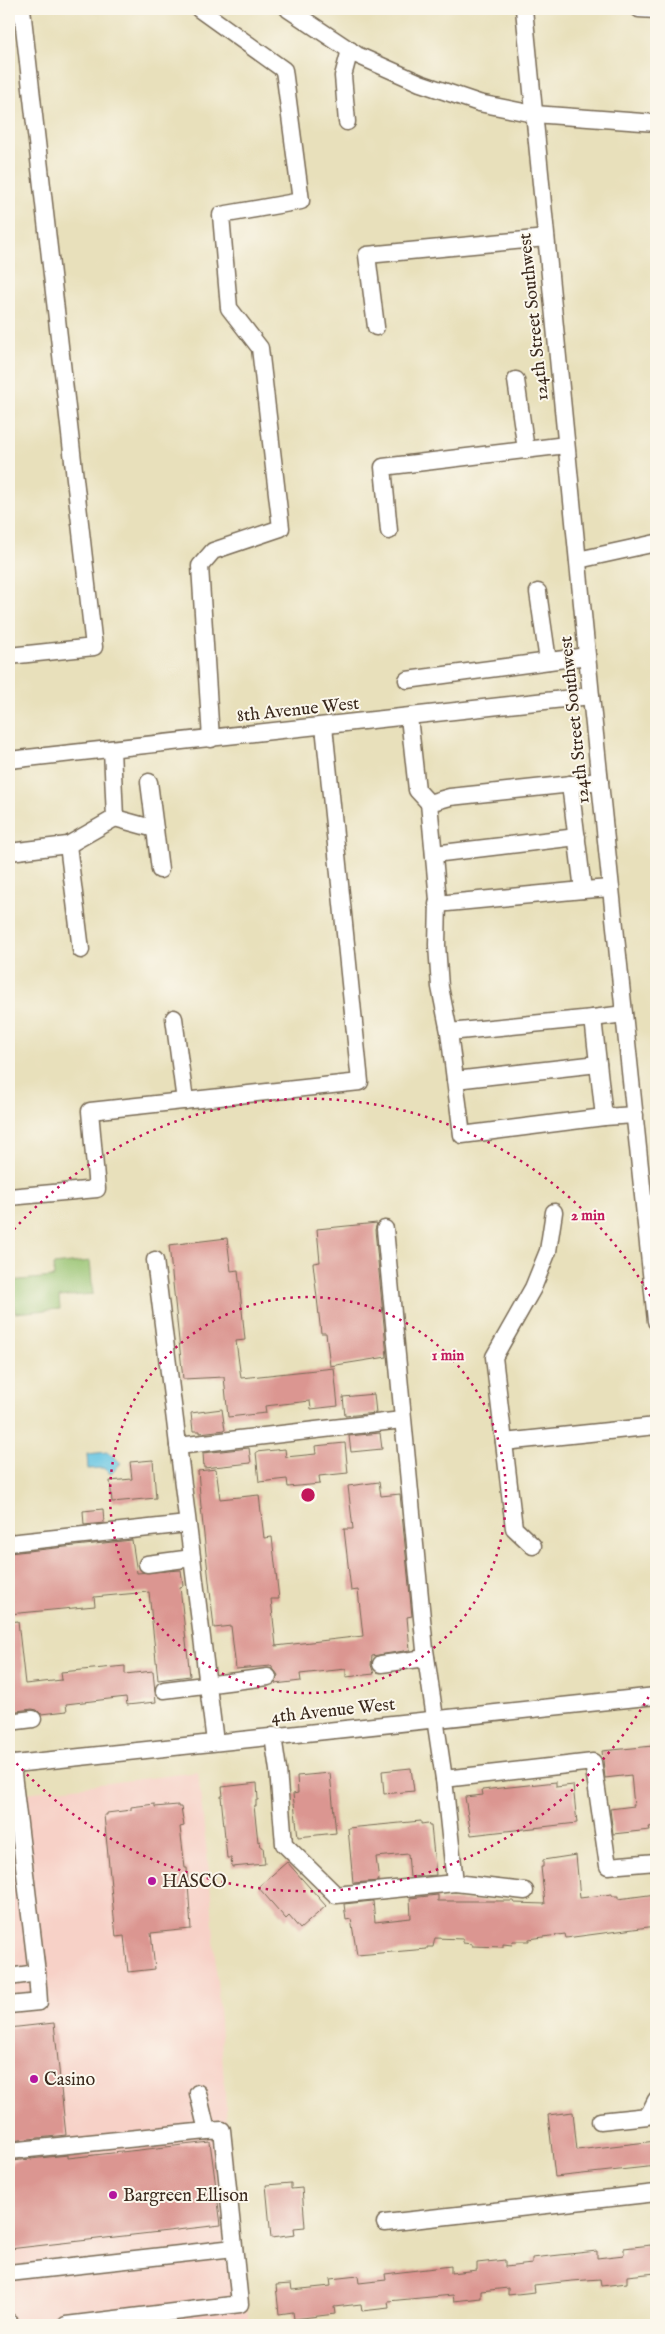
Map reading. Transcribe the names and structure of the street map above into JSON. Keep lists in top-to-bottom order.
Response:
{
  "streets": {
    "street": ["124th Street Southwest", "8th Avenue West", "4th Avenue West"]
  },
  "crossings": [
    ["124th Street Southwest", "8th Avenue West"]
  ],
  "places": ["HASCO", "Casino", "Bargreen Ellison"],
  "rings": ["2 min", "1 min"]
}
